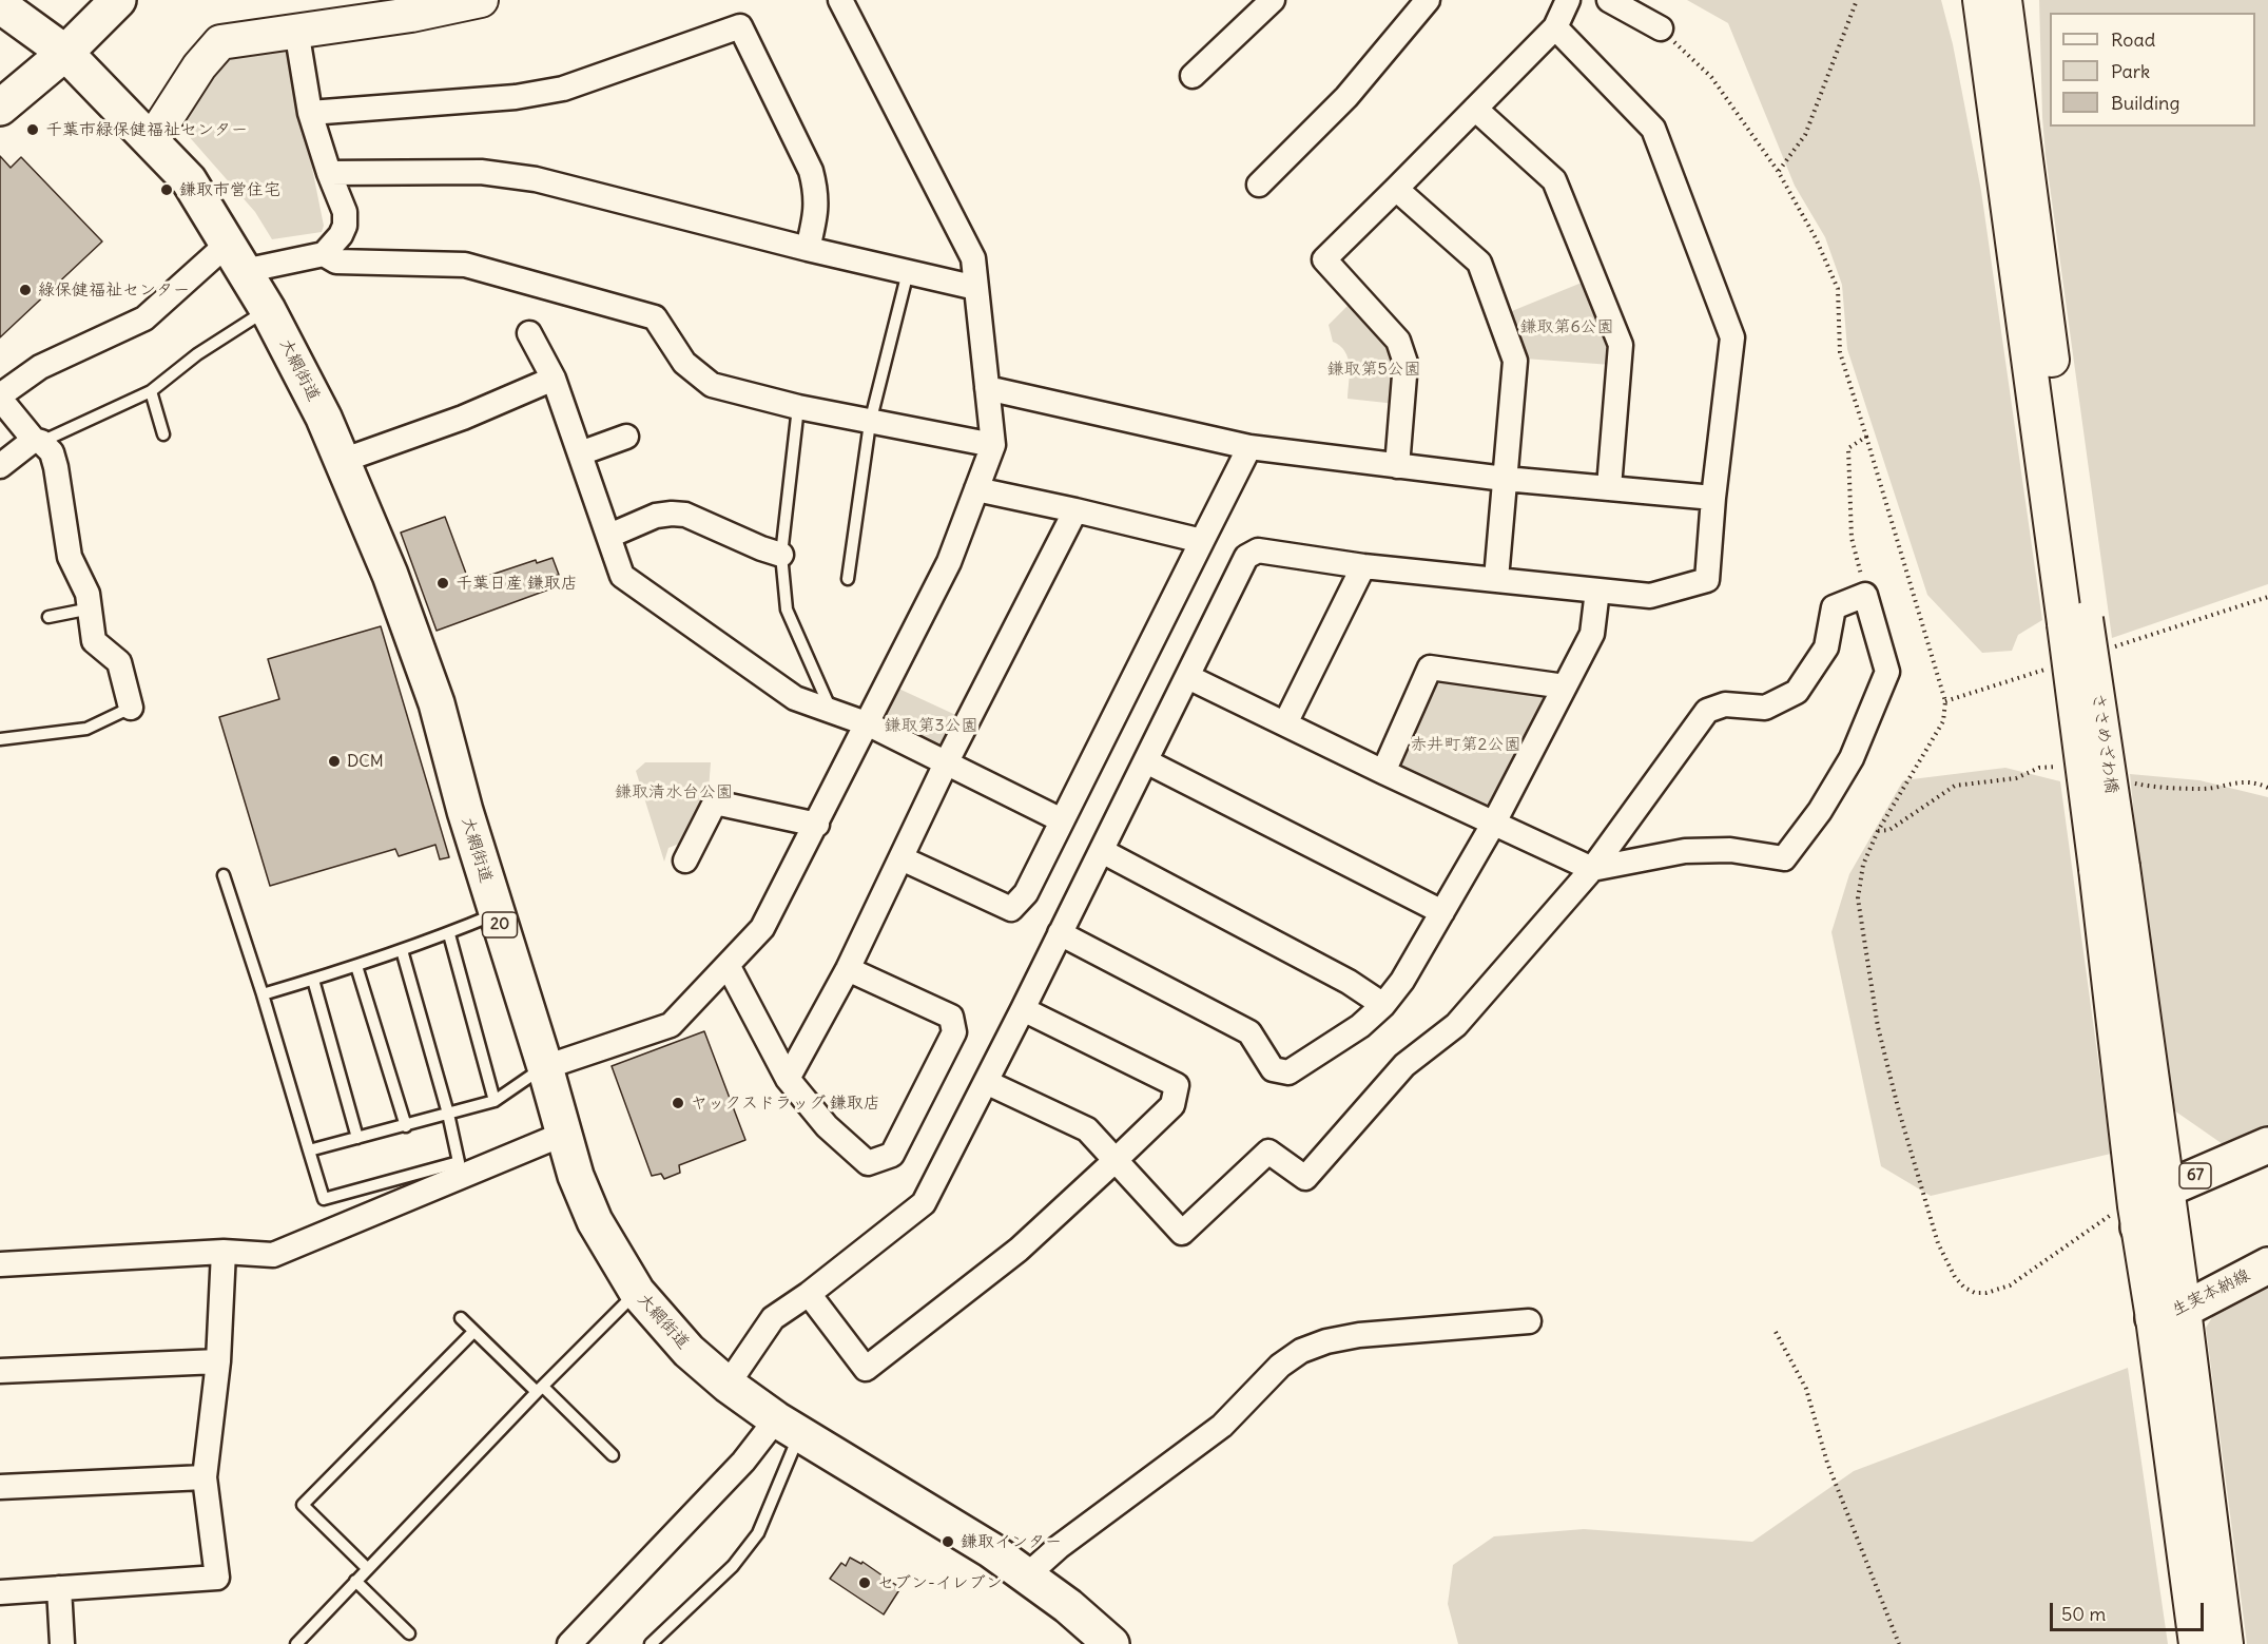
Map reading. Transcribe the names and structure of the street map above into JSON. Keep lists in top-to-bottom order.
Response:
{
  "streets": {
    "main road": [
      "大網街道",
      "20",
      "67",
      "生実本納線"
    ],
    "street": ["ささめざわ橋"]
  },
  "parks": [
    "鎌取第6公園",
    "鎌取第5公園",
    "鎌取第3公園",
    "赤井町第2公園",
    "鎌取清水台公園"
  ],
  "places": [
    "千葉市緑保健福祉センター",
    "鎌取市営住宅",
    "綠保健福祉センター",
    "千葉日産 鎌取店",
    "DCM",
    "ヤックスドラッグ 鎌取店",
    "鎌取インター",
    "セブン-イレブン"
  ],
  "legend": ["Road", "Park", "Building"],
  "scale_bar": "50 m"
}
